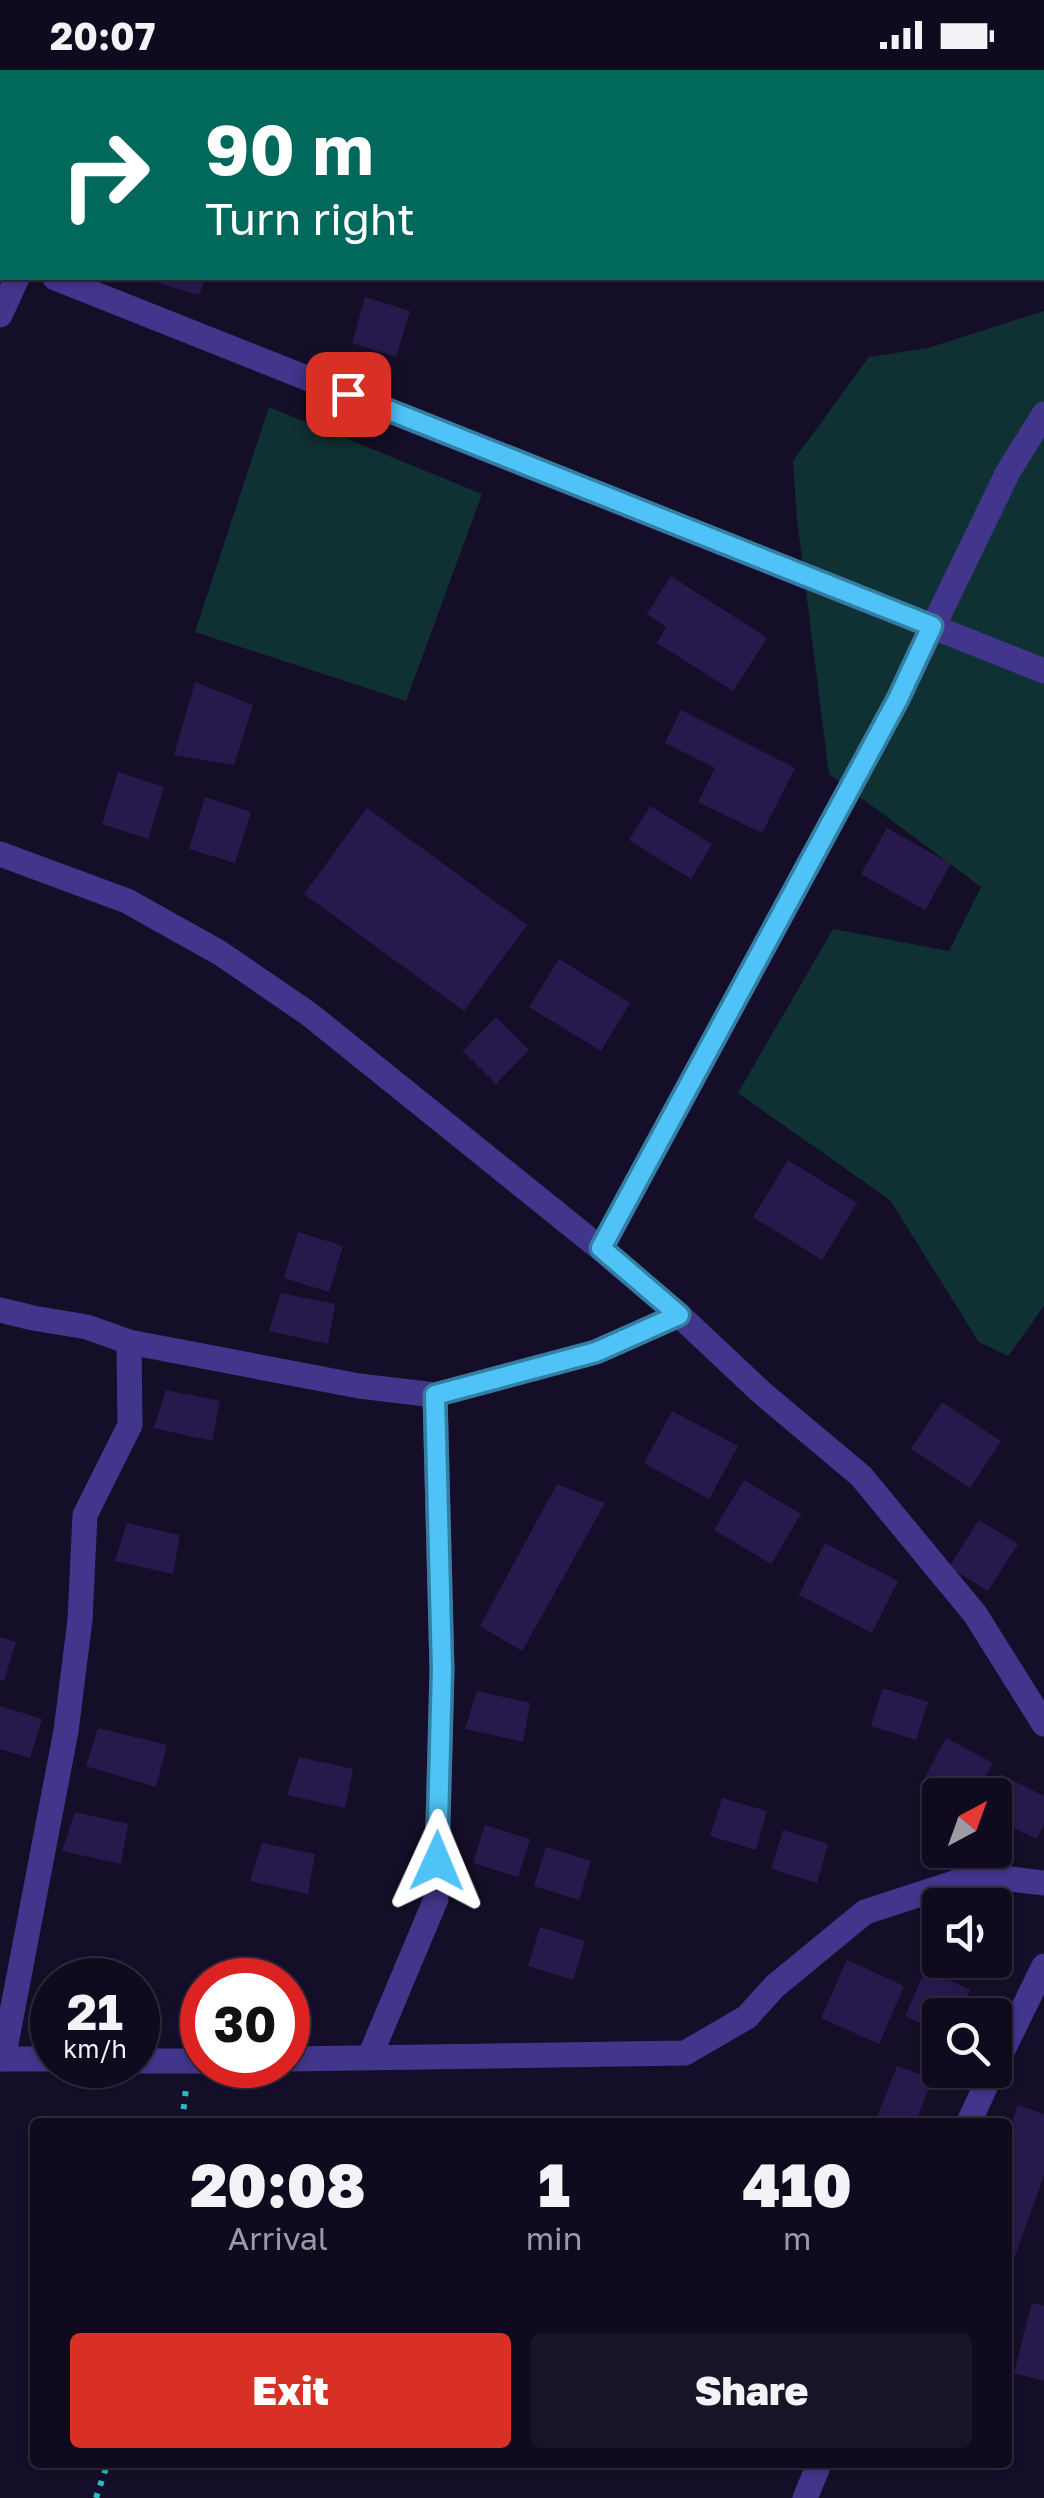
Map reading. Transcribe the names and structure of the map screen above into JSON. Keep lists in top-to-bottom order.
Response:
{
  "north": "top right",
  "page": {
    "status": "20:07",
    "turn": ["90 m", "Turn right"],
    "speed": "21 km/h",
    "limit": "30",
    "eta": [
      "20:08",
      "Arrival",
      "1",
      "min",
      "410",
      "m"
    ],
    "buttons": ["Exit", "Share"]
  }
}
